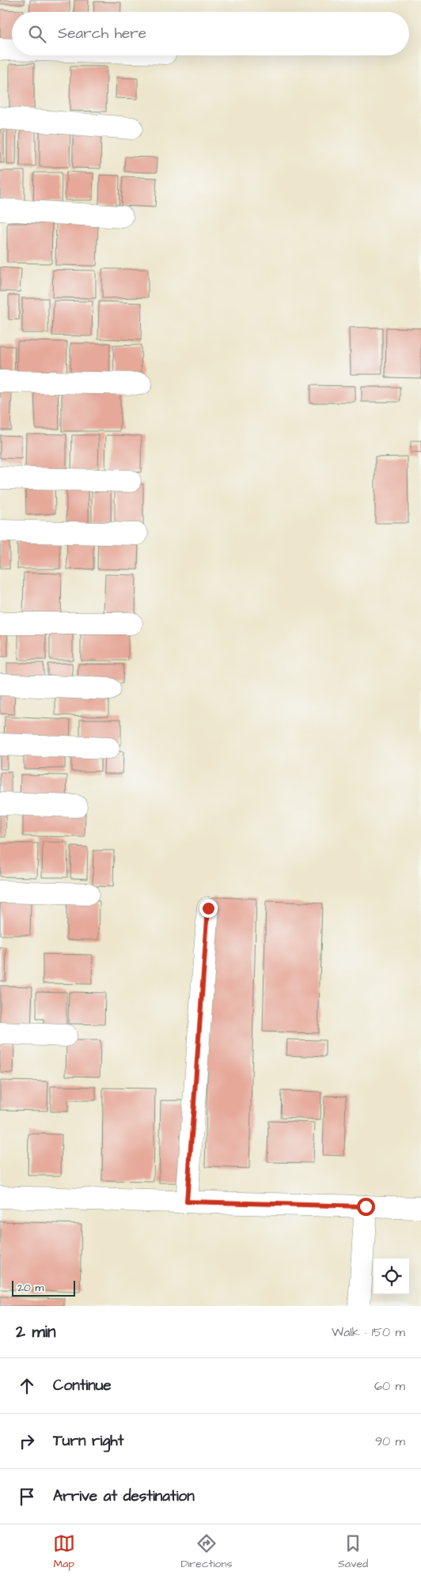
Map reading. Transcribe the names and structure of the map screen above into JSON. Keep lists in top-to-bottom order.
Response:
{
  "scale_bar": "20 m",
  "page": {
    "search": "Search here",
    "scale": "20 m",
    "heading": ["2 min", "Walk · 150 m"],
    "list": [
      ["Continue", "60 m"],
      ["Turn right", "90 m"],
      "Arrive at destination"
    ],
    "nav": ["Map", "Directions", "Saved"]
  }
}
